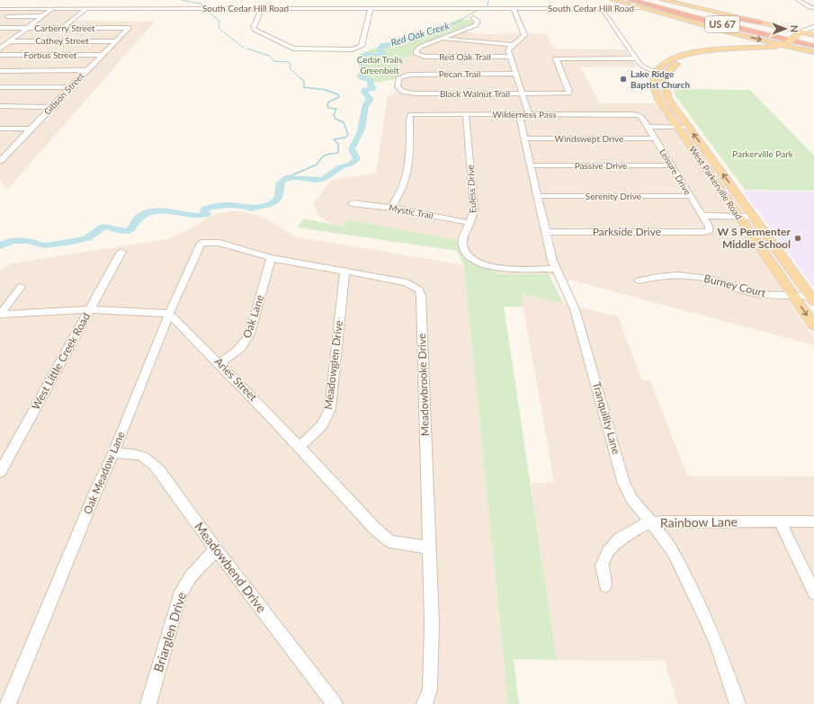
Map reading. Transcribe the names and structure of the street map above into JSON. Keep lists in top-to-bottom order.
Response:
{
  "streets": {
    "highway": ["US 67"],
    "main road": ["West Parkerville Road"],
    "street": [
      "South Cedar Hill Road",
      "Carberry Street",
      "Cathey Street",
      "Forbus Street",
      "Red Oak Trail",
      "Pecan Trail",
      "Gibson Street",
      "Black Walnut Trail",
      "Wilderness Pass",
      "Windswept Drive",
      "Passive Drive",
      "Leisure Drive",
      "Euless Drive",
      "Serenity Drive",
      "Mystic Trail",
      "Parkside Drive",
      "Burney Court",
      "Oak Lane",
      "West Little Creek Road",
      "Meadowglen Drive",
      "Aries Street",
      "Meadowbrooke Drive",
      "Tranquility Lane",
      "Oak Meadow Lane",
      "Rainbow Lane",
      "Meadowbend Drive",
      "Briarglen Drive"
    ]
  },
  "crossings": [
    ["Carberry Street", "Gibson Street"],
    ["Cathey Street", "Gibson Street"],
    ["Forbus Street", "Gibson Street"],
    ["Red Oak Trail", "Tranquility Lane"],
    ["Pecan Trail", "Black Walnut Trail"],
    ["Pecan Trail", "Tranquility Lane"],
    ["Black Walnut Trail", "Tranquility Lane"],
    ["Wilderness Pass", "Leisure Drive"],
    ["Wilderness Pass", "Euless Drive"],
    ["Wilderness Pass", "Mystic Trail"],
    ["Wilderness Pass", "Tranquility Lane"],
    ["Windswept Drive", "Leisure Drive"],
    ["Windswept Drive", "Tranquility Lane"],
    ["Passive Drive", "Leisure Drive"],
    ["Passive Drive", "Tranquility Lane"],
    ["Leisure Drive", "Serenity Drive"],
    ["Leisure Drive", "Parkside Drive"],
    ["West Parkerville Road", "Burney Court"],
    ["Euless Drive", "Mystic Trail"],
    ["Euless Drive", "Tranquility Lane"],
    ["Serenity Drive", "Tranquility Lane"],
    ["Parkside Drive", "Tranquility Lane"],
    ["Oak Lane", "Aries Street"],
    ["Oak Lane", "Meadowbrooke Drive"],
    ["Meadowglen Drive", "Aries Street"],
    ["Meadowglen Drive", "Meadowbrooke Drive"],
    ["Aries Street", "Meadowbrooke Drive"],
    ["Aries Street", "Oak Meadow Lane"],
    ["Meadowbrooke Drive", "Oak Meadow Lane"],
    ["Tranquility Lane", "Rainbow Lane"],
    ["Oak Meadow Lane", "Meadowbend Drive"],
    ["Meadowbend Drive", "Briarglen Drive"]
  ],
  "water": ["Red Oak Creek"],
  "parks": ["Cedar Trails Greenbelt", "Parkerville Park"],
  "places": ["Lake Ridge Baptist Church", "W S Permenter Middle School"],
  "north": "right"
}
